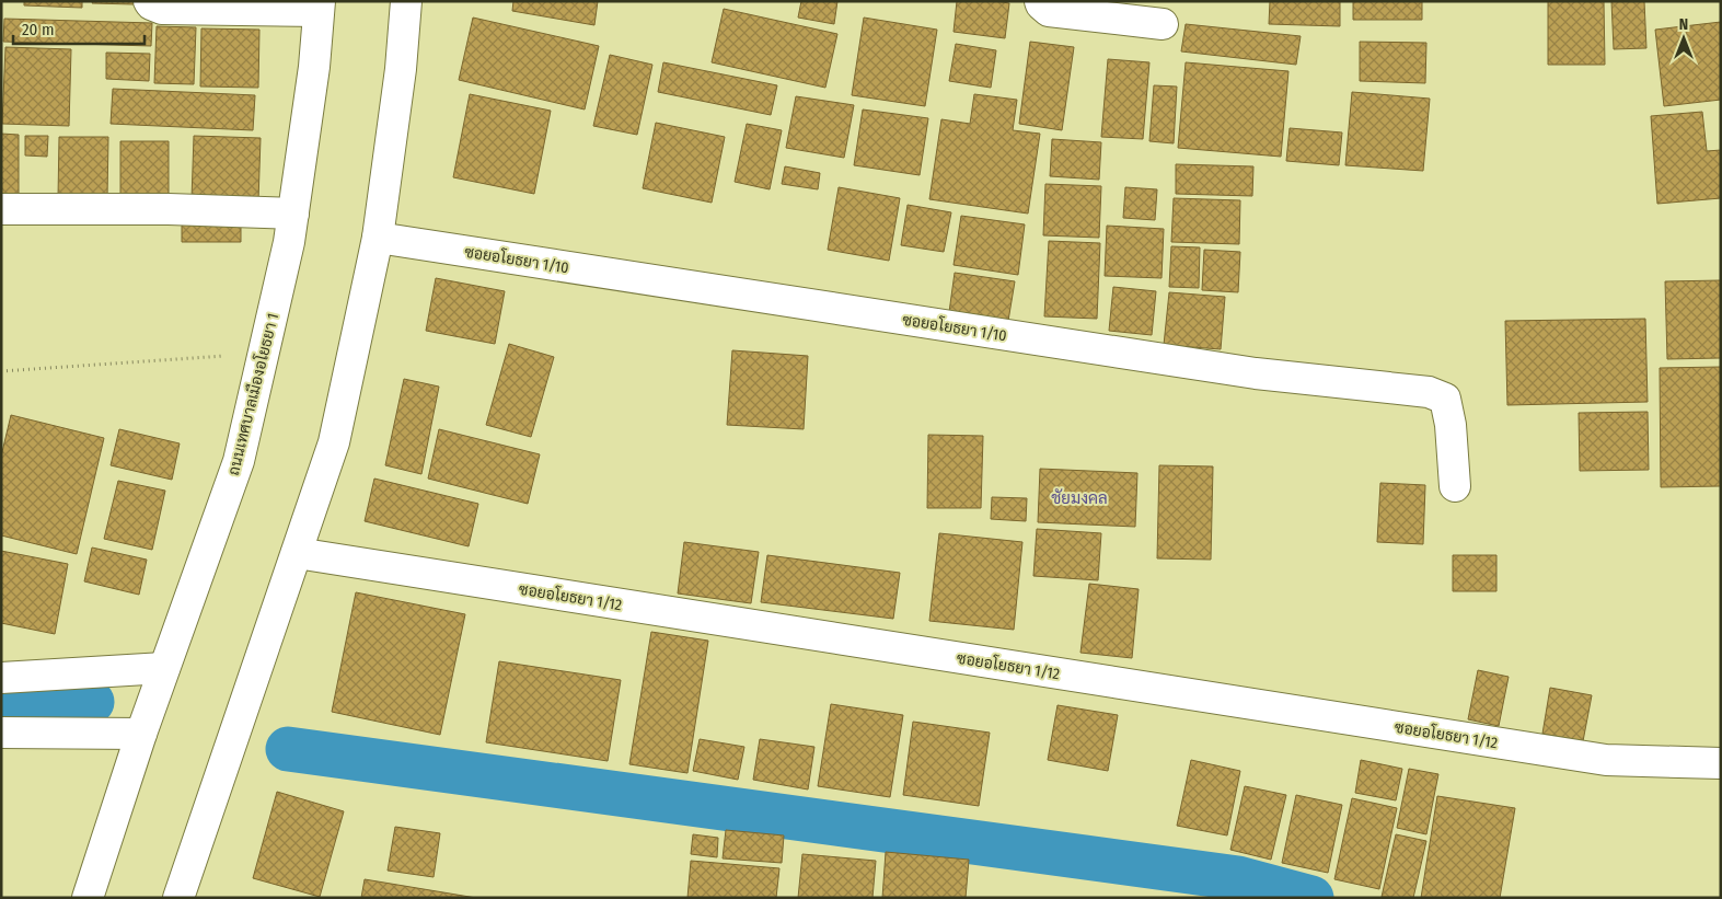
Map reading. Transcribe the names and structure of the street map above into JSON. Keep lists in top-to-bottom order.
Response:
{
  "streets": {
    "street": ["ซอยอโยธยา 1/10", "ถนนเทศบาลเมืองอโยธยา 1", "ซอยอโยธยา 1/12"]
  },
  "districts": ["ชัยมงคล"],
  "scale_bar": "20 m",
  "north": "top"
}
